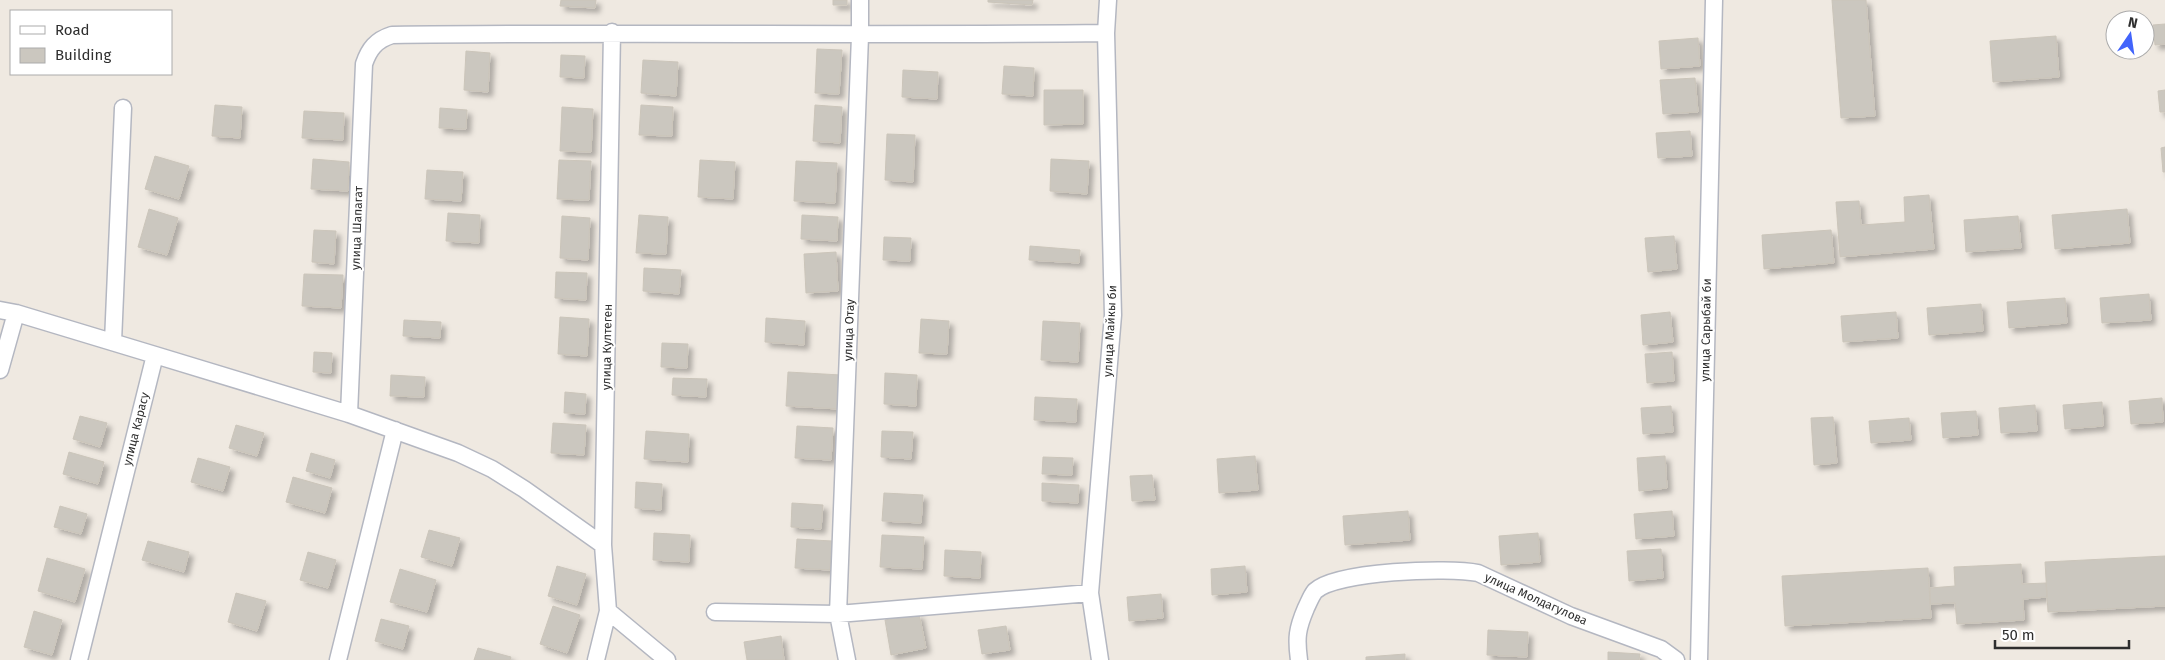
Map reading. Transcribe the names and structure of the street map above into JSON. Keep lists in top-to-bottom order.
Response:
{
  "streets": {
    "street": [
      "улица Шапагат",
      "улица Отау",
      "улица Сарыбай би",
      "улица Майкы би",
      "улица Култеген",
      "улица Карасу",
      "улица Молдагулова"
    ]
  },
  "crossings": [
    ["улица Шапагат", "улица Култеген"]
  ],
  "legend": ["Road", "Building"],
  "scale_bar": "50 m",
  "north": "top"
}
